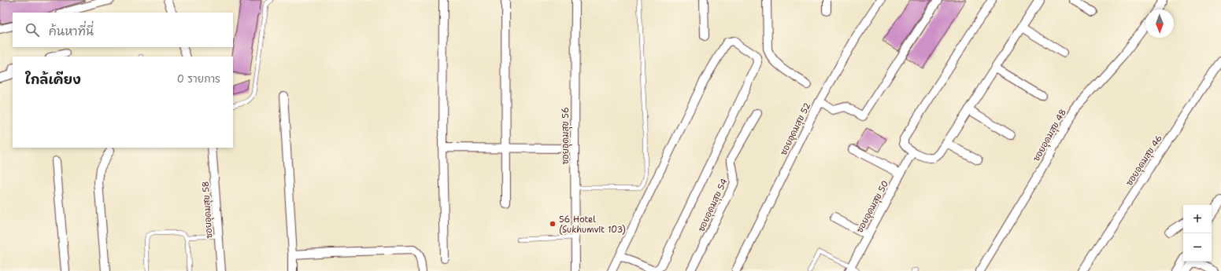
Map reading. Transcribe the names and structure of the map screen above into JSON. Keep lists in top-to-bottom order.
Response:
{
  "streets": {
    "street": [
      "ซอยอุดมสุข 52",
      "ซอยอุดมสุข 48",
      "ซอยอุดมสุข 56",
      "ซอยอุดมสุข 46",
      "ซอยอุดมสุข 54",
      "ซอยอุดมสุข 50",
      "ซอยอุดมสุข 58"
    ]
  },
  "places": ["56 Hotel (Sukhumvit 103)"],
  "north": "bottom",
  "page": {
    "search": "ค้นหาที่นี่",
    "heading": ["ใกล้เคียง", "0 รายการ"],
    "map_buttons": ["+", "−"]
  }
}
